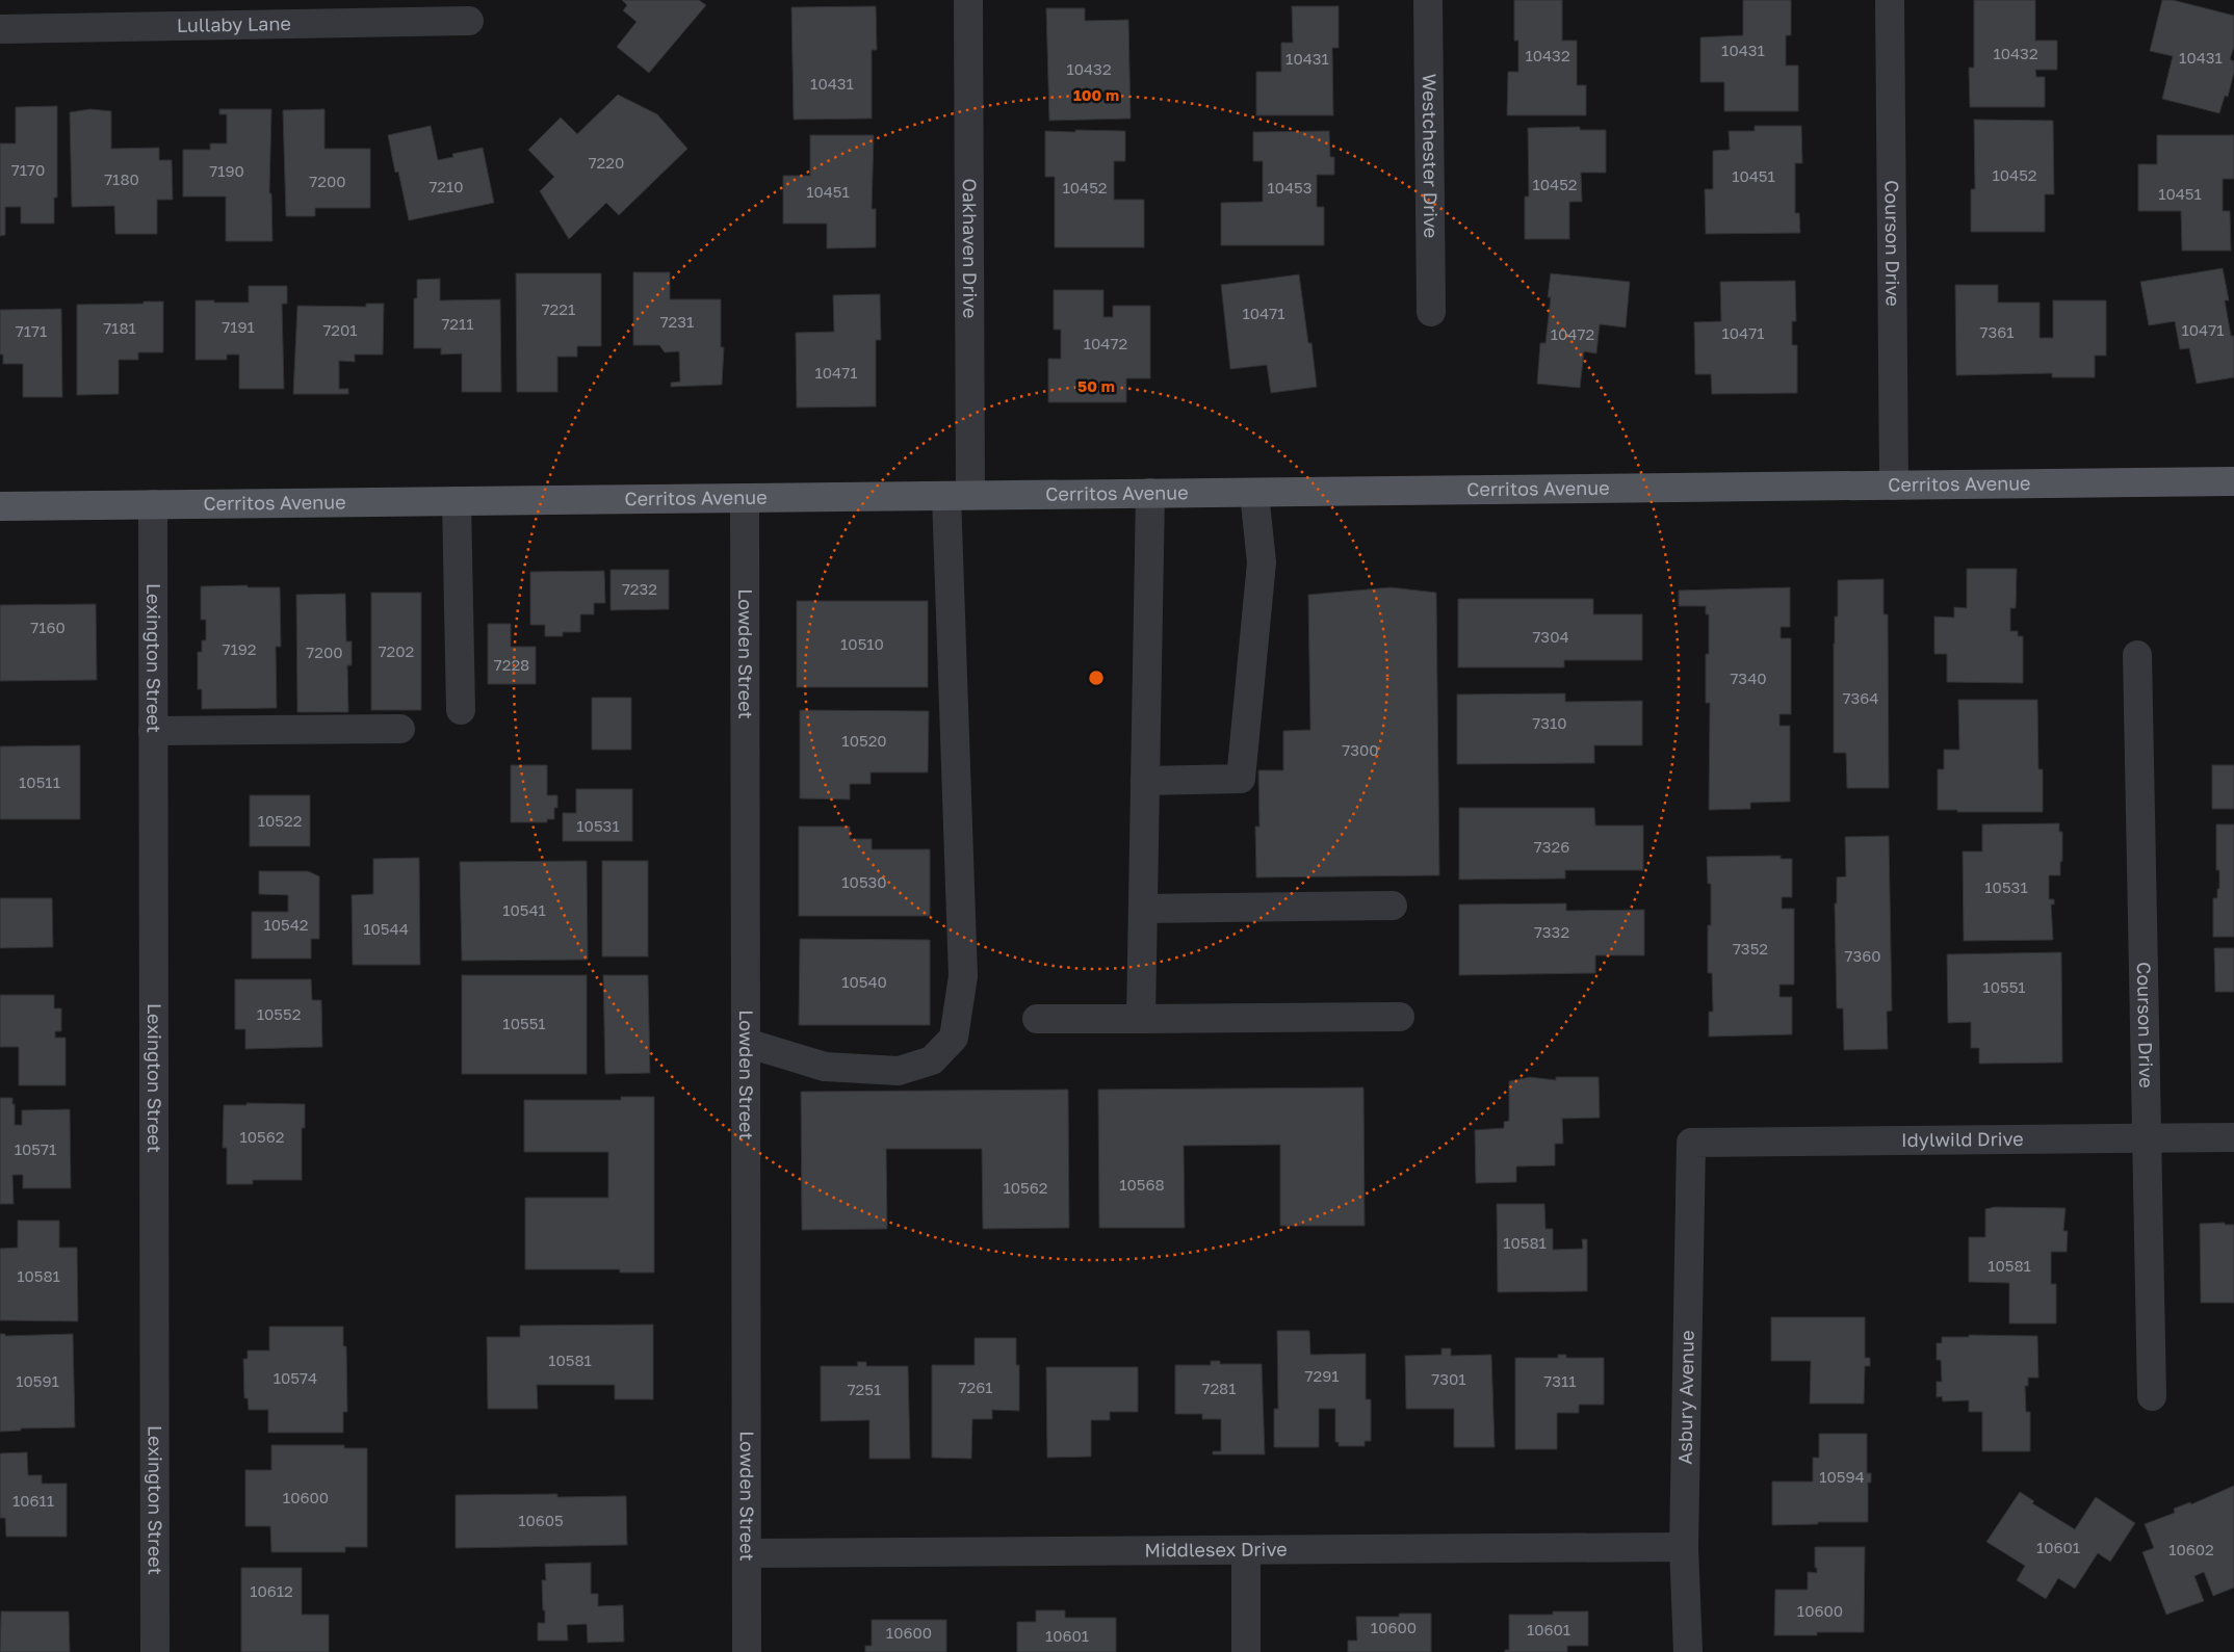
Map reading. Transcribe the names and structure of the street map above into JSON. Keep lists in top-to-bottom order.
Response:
{
  "streets": {
    "main road": ["Cerritos Avenue"],
    "street": [
      "Lullaby Lane",
      "Westchester Drive",
      "Courson Drive",
      "Oakhaven Drive",
      "Lowden Street",
      "Lexington Street",
      "Idylwild Drive",
      "Asbury Avenue",
      "Middlesex Drive"
    ]
  },
  "crossings": [
    ["Courson Drive", "Cerritos Avenue"],
    ["Courson Drive", "Idylwild Drive"],
    ["Oakhaven Drive", "Cerritos Avenue"],
    ["Oakhaven Drive", "Lowden Street"],
    ["Cerritos Avenue", "Lowden Street"],
    ["Cerritos Avenue", "Lexington Street"],
    ["Lowden Street", "Middlesex Drive"],
    ["Idylwild Drive", "Asbury Avenue"],
    ["Asbury Avenue", "Middlesex Drive"]
  ],
  "house_numbers": [
    "10431",
    "10432",
    "10432",
    "10431",
    "10431",
    "10432",
    "10431",
    "7220",
    "7170",
    "7190",
    "10452",
    "10451",
    "7180",
    "7200",
    "10452",
    "7210",
    "10452",
    "10453",
    "10451",
    "10451",
    "7221",
    "10471",
    "7231",
    "7211",
    "7191",
    "7181",
    "7201",
    "10471",
    "7171",
    "7361",
    "10471",
    "10472",
    "10472",
    "10471",
    "7232",
    "7160",
    "7304",
    "10510",
    "7192",
    "7202",
    "7200",
    "7228",
    "7340",
    "7364",
    "7310",
    "10520",
    "7300",
    "10511",
    "10522",
    "10531",
    "7326",
    "10530",
    "10531",
    "10541",
    "10542",
    "10544",
    "7332",
    "7352",
    "7360",
    "10540",
    "10551",
    "10552",
    "10551",
    "10562",
    "10571",
    "10568",
    "10562",
    "10581",
    "10581",
    "10581",
    "10581",
    "7291",
    "10574",
    "7301",
    "10591",
    "7311",
    "7261",
    "7281",
    "7251",
    "10594",
    "10600",
    "10611",
    "10605",
    "10601",
    "10602",
    "10612",
    "10600",
    "10600",
    "10601",
    "10600",
    "10601"
  ],
  "rings": ["100 m", "50 m"]
}
